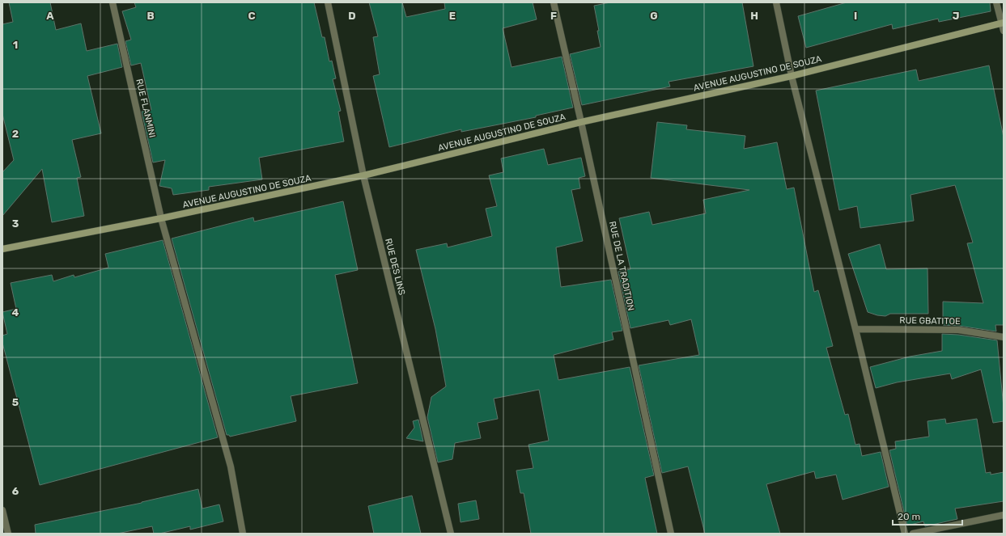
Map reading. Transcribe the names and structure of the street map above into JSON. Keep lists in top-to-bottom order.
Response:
{
  "streets": {
    "main road": ["AVENUE AUGUSTINO DE SOUZA"],
    "street": [
      "RUE FLANMINI",
      "RUE DE LA TRADITION",
      "RUE DES LINS",
      "RUE GBATITOE"
    ]
  },
  "crossings": [
    ["AVENUE AUGUSTINO DE SOUZA", "RUE FLANMINI"],
    ["AVENUE AUGUSTINO DE SOUZA", "RUE DE LA TRADITION"],
    ["AVENUE AUGUSTINO DE SOUZA", "RUE DES LINS"]
  ],
  "scale_bar": "20 m",
  "grid": {
    "columns": [
      "A",
      "B",
      "C",
      "D",
      "E",
      "F",
      "G",
      "H",
      "I",
      "J"
    ],
    "rows": [
      "1",
      "2",
      "3",
      "4",
      "5",
      "6"
    ]
  }
}
